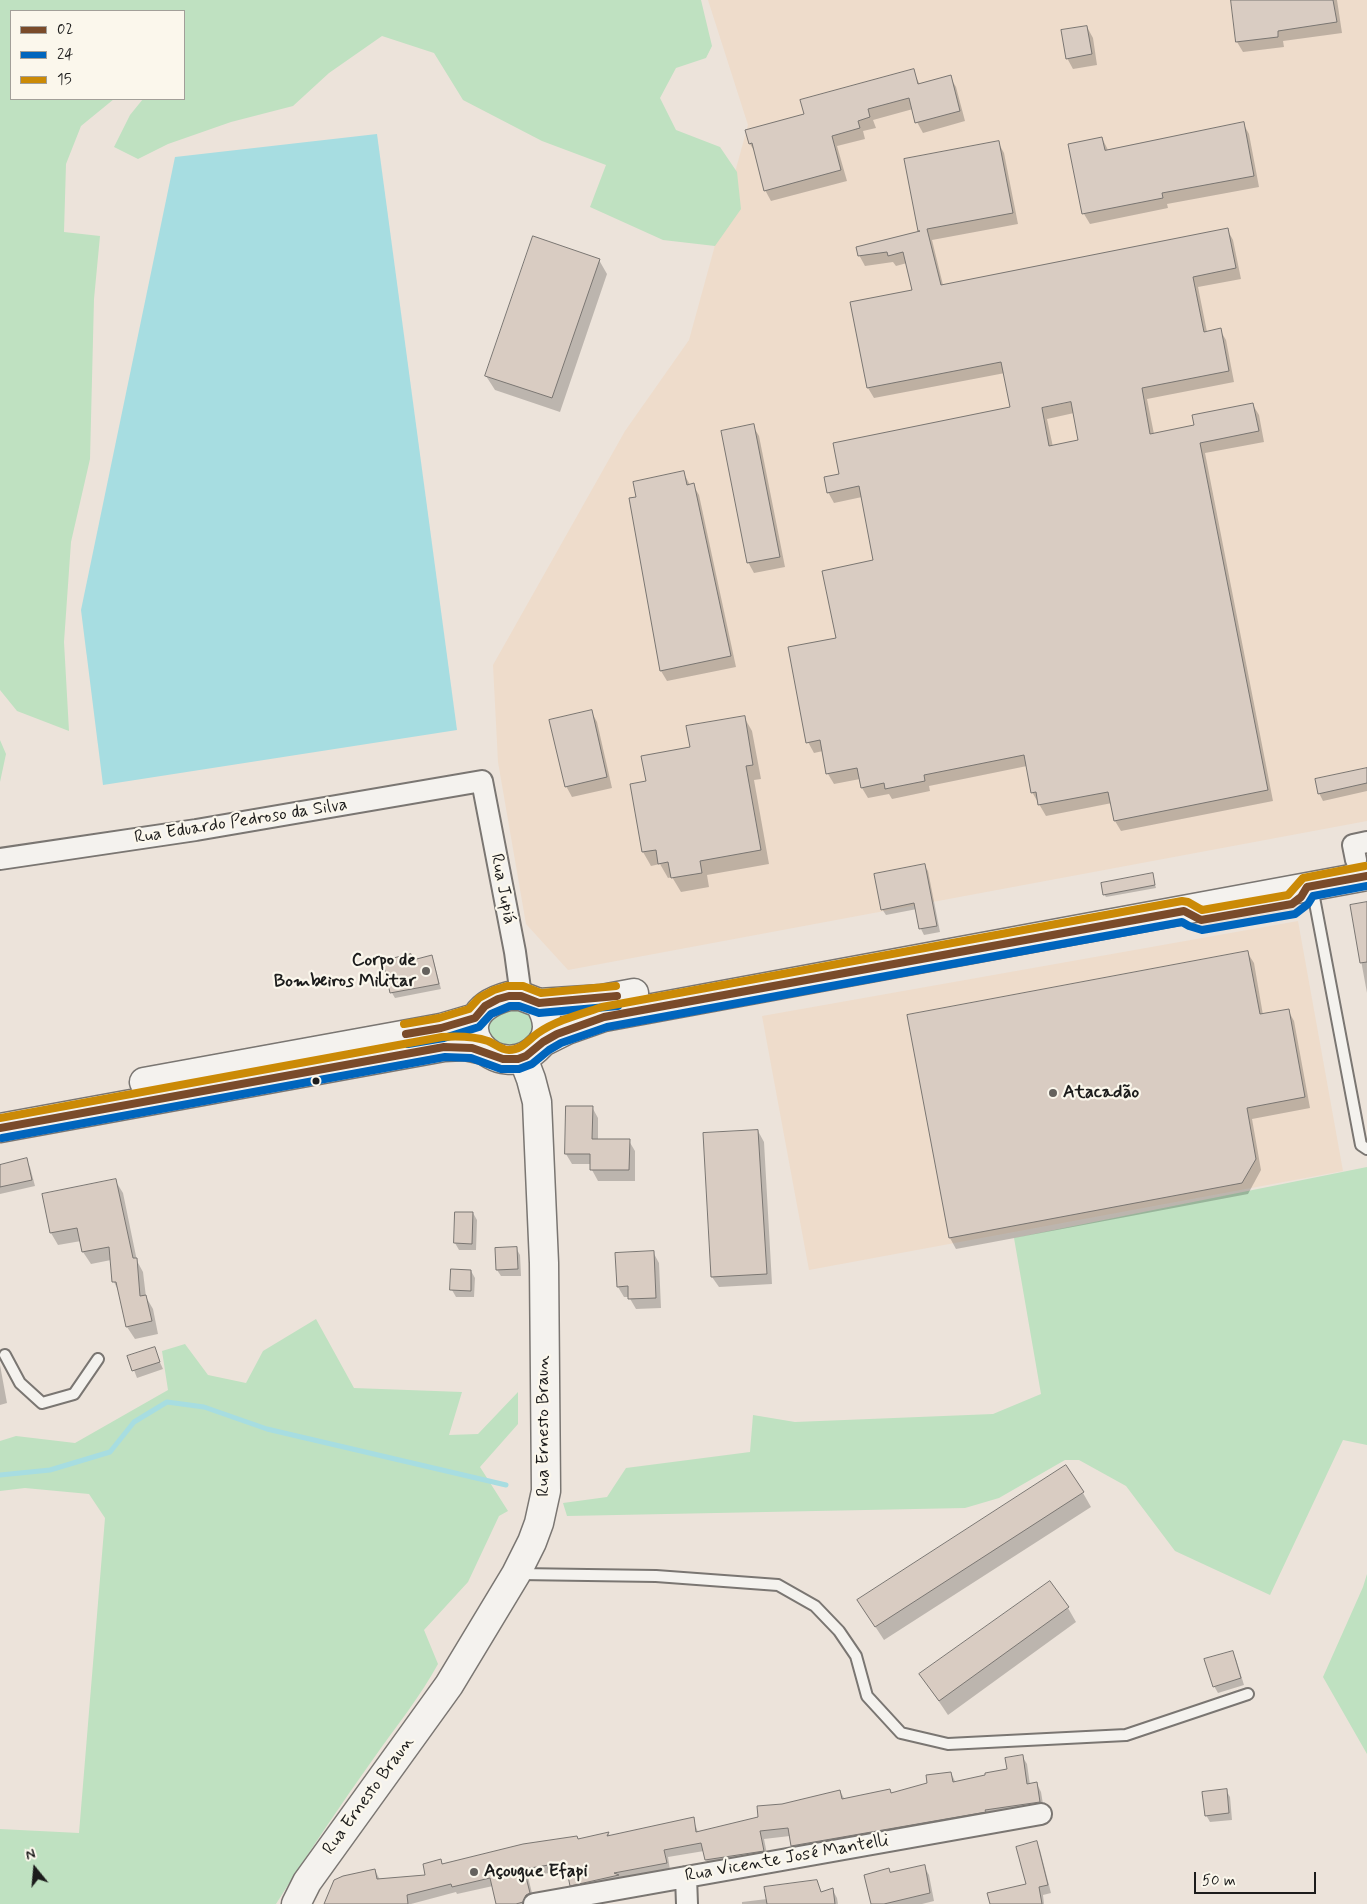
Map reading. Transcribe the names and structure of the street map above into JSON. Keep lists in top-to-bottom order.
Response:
{
  "streets": {
    "main road": ["Rua Ernesto Braun"],
    "street": ["Rua Eduardo Pedroso da Silva", "Rua Jupiá", "Rua Vicente José Mantelli"]
  },
  "crossings": [
    ["Rua Eduardo Pedroso da Silva", "Rua Jupiá"],
    ["Rua Jupiá", "Rua Ernesto Braun"]
  ],
  "places": ["Corpo de Bombeiros Militar", "Atacadão", "Açougue Efapi"],
  "lines": ["transit line 15", "transit line 02", "transit line 24"],
  "legend": ["02", "24", "15"],
  "scale_bar": "50 m",
  "north": "top"
}
